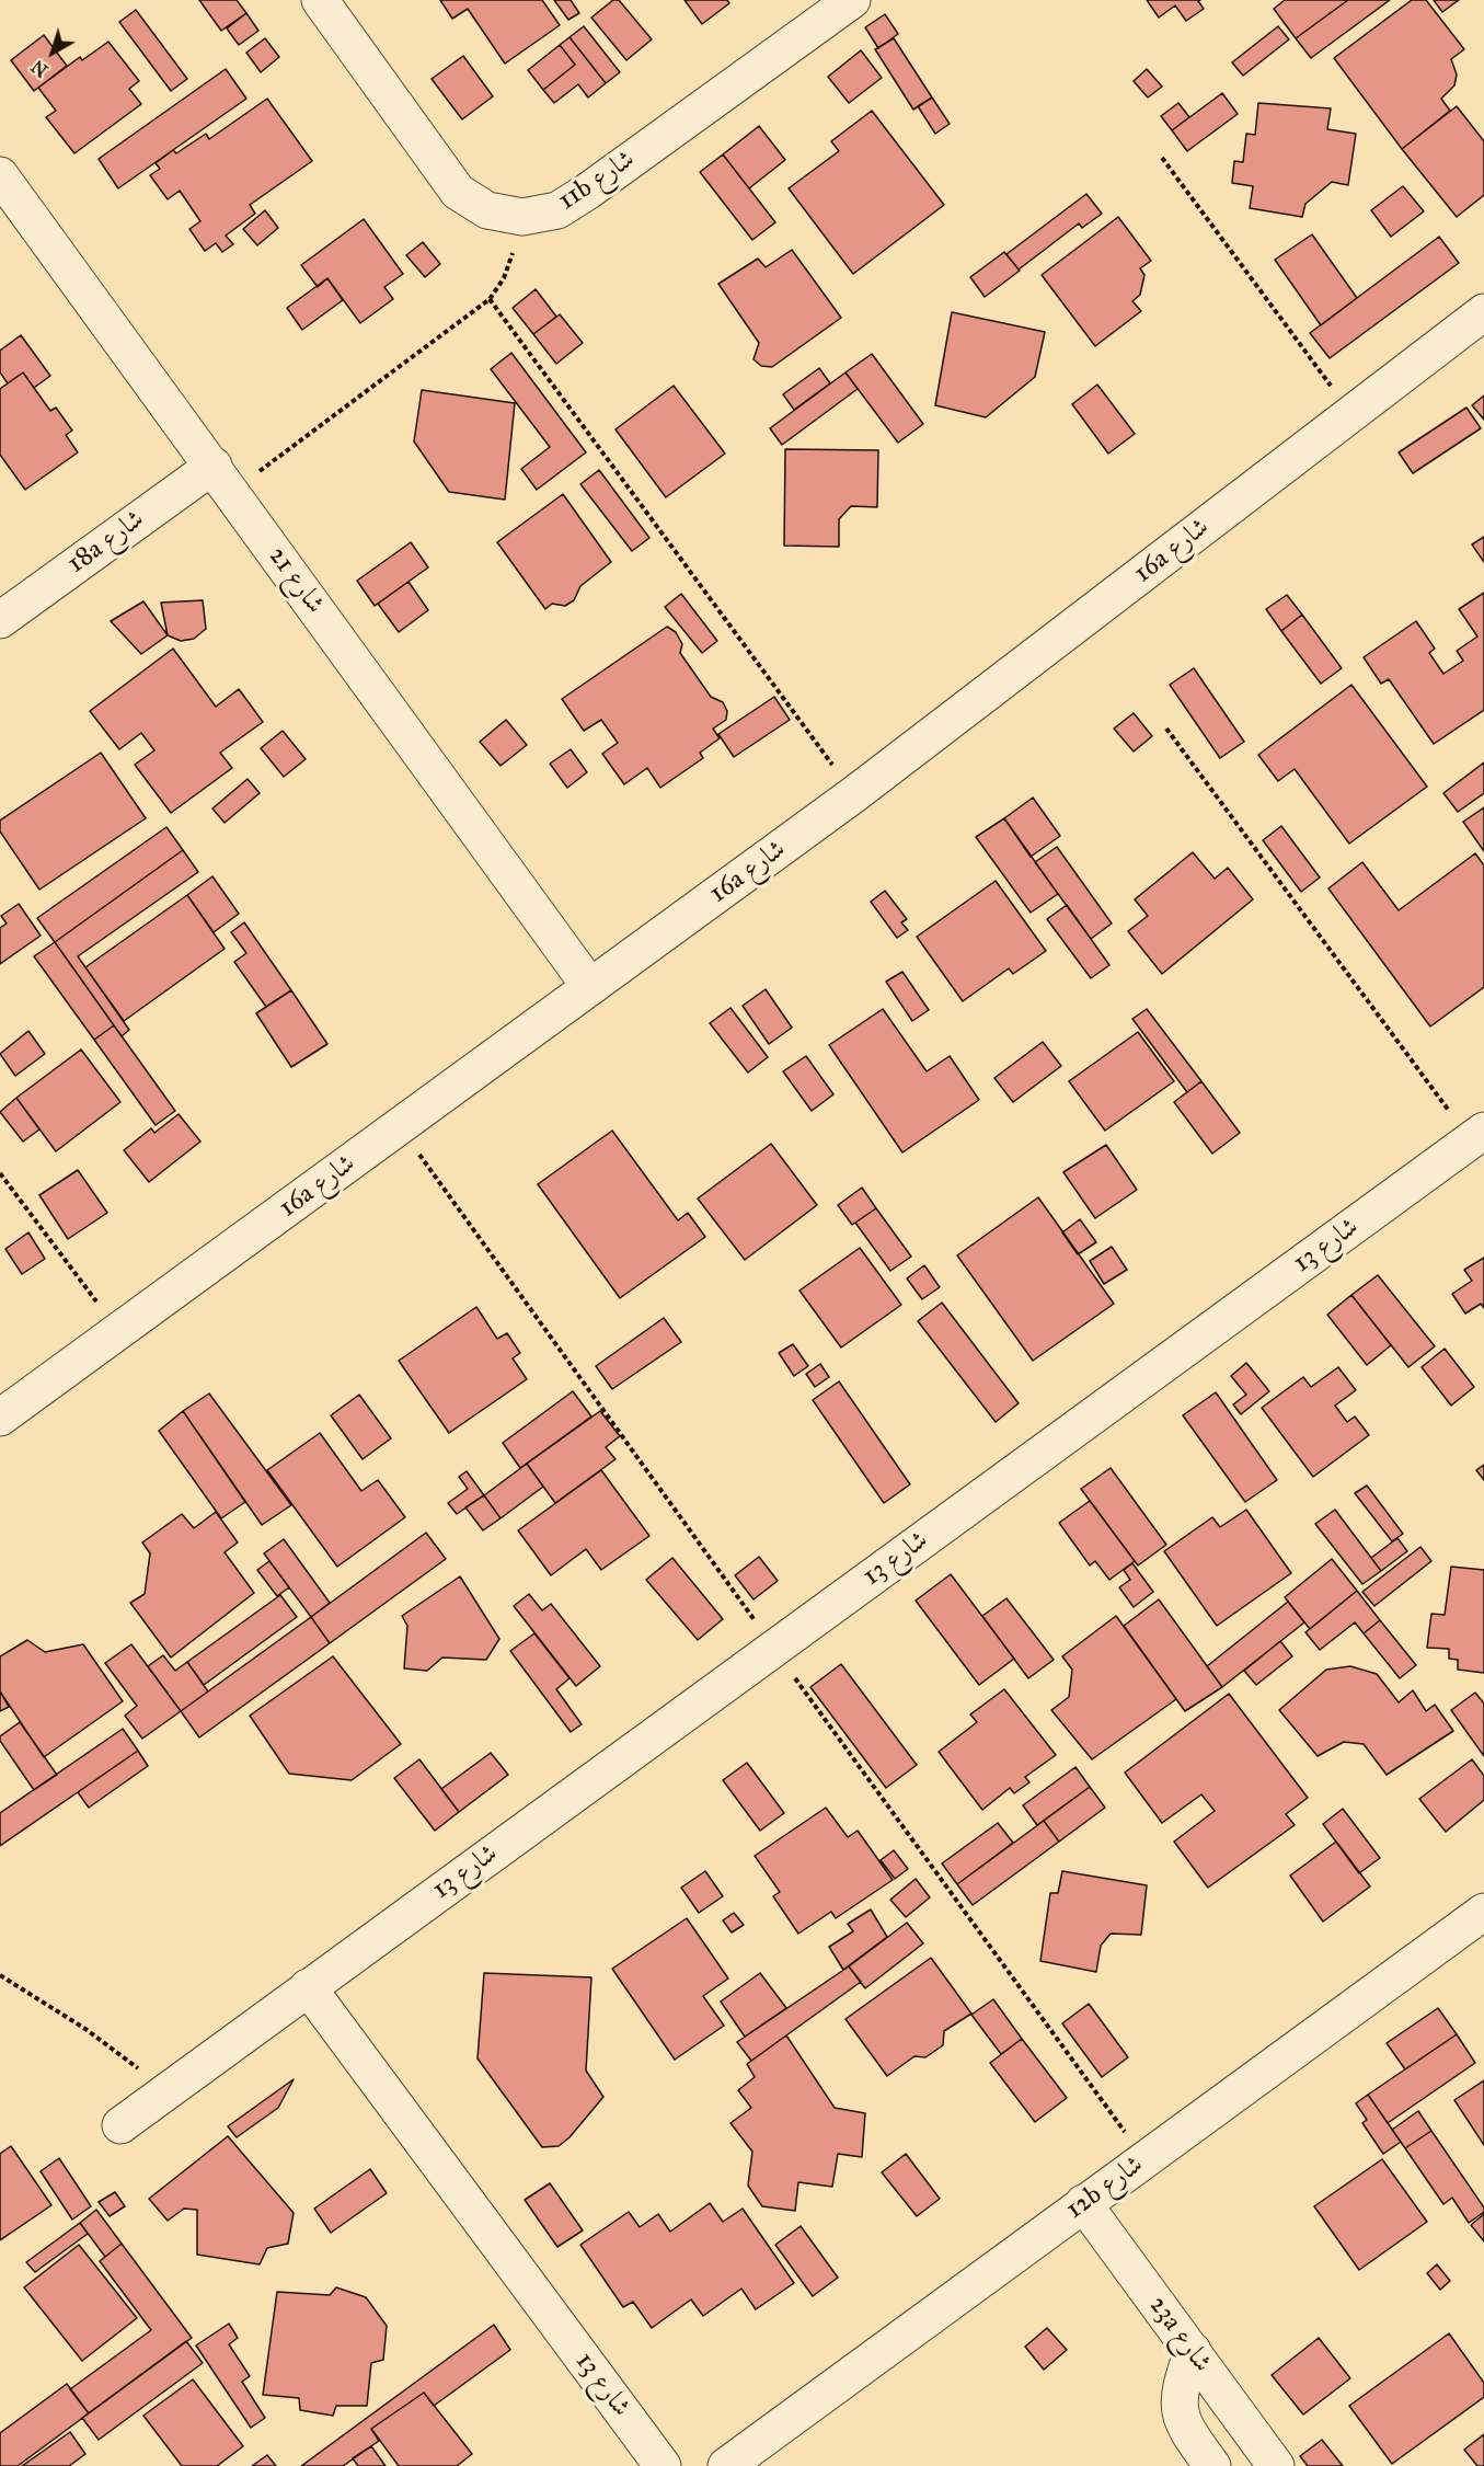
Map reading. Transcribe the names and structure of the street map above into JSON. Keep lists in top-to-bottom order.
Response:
{
  "streets": {
    "street": [
      "11b شارع",
      "18a شارع",
      "16a شارع",
      "شارع 21",
      "شارع 13",
      "12b شارع",
      "23a شارع"
    ]
  },
  "crossings": [
    ["18a شارع", "شارع 21"],
    ["16a شارع", "شارع 21"],
    ["12b شارع", "23a شارع"]
  ],
  "north": "bottom left"
}
